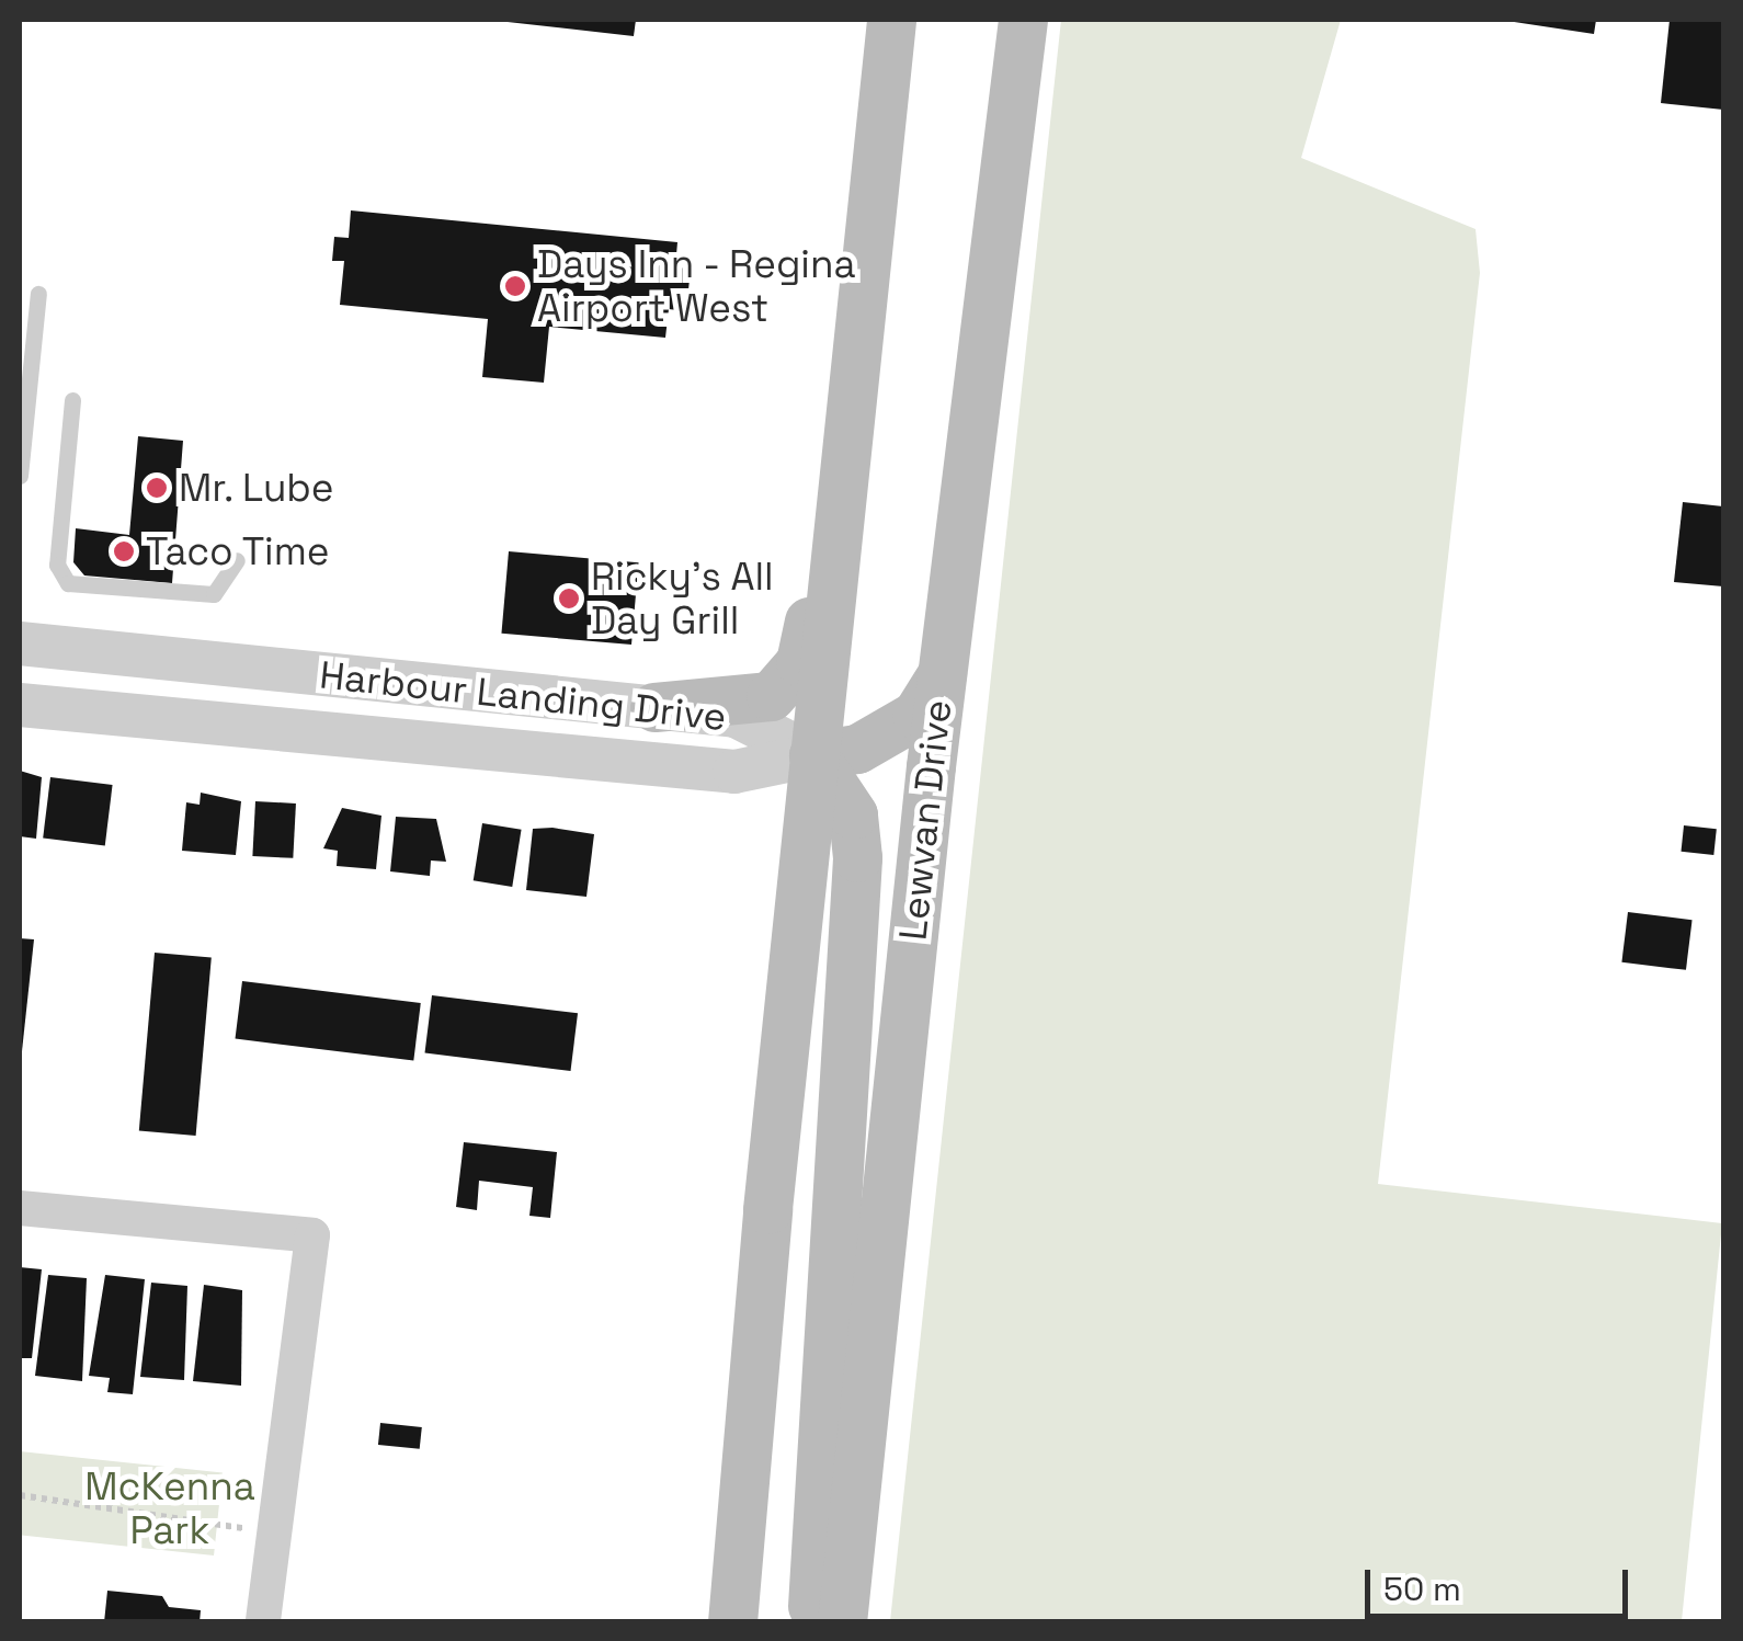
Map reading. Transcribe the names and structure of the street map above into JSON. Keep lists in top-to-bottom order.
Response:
{
  "streets": {
    "main road": ["Lewvan Drive"],
    "street": ["Harbour Landing Drive"]
  },
  "parks": ["McKenna Park"],
  "places": [
    "Days Inn - Regina Airport West",
    "Mr. Lube",
    "Taco Time",
    "Ricky's All Day Grill"
  ],
  "scale_bar": "50 m"
}
